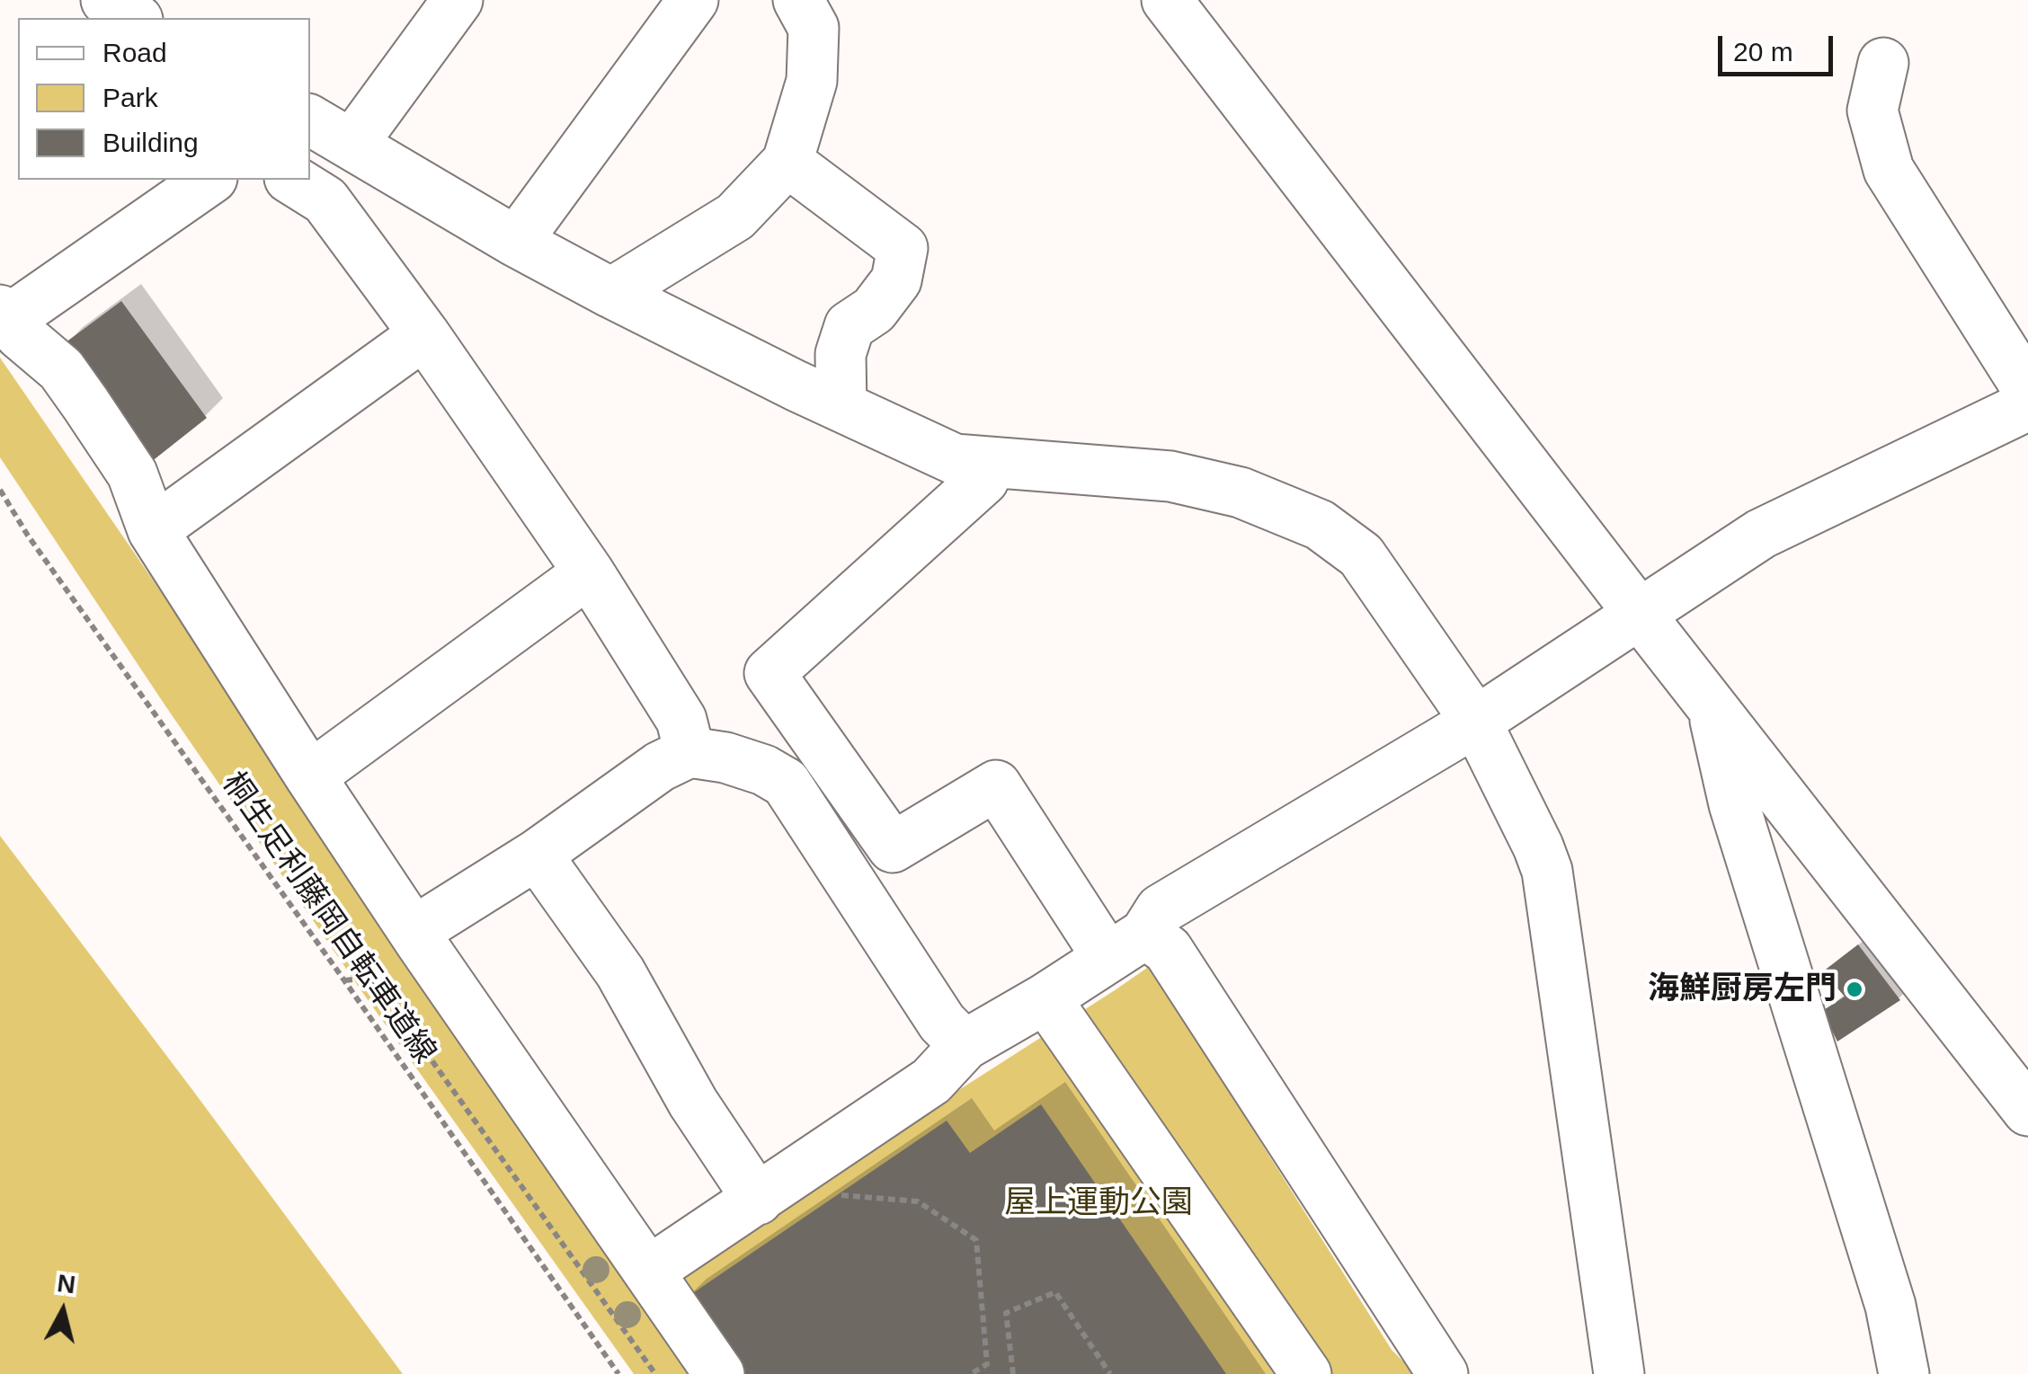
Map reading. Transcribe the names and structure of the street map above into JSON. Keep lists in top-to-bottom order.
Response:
{
  "streets": {
    "path": ["桐生足利藤岡自転車道線"]
  },
  "parks": ["屋上運動公園"],
  "places": ["海鮮厨房左門"],
  "legend": ["Road", "Park", "Building"],
  "scale_bar": "20 m",
  "north": "top"
}
